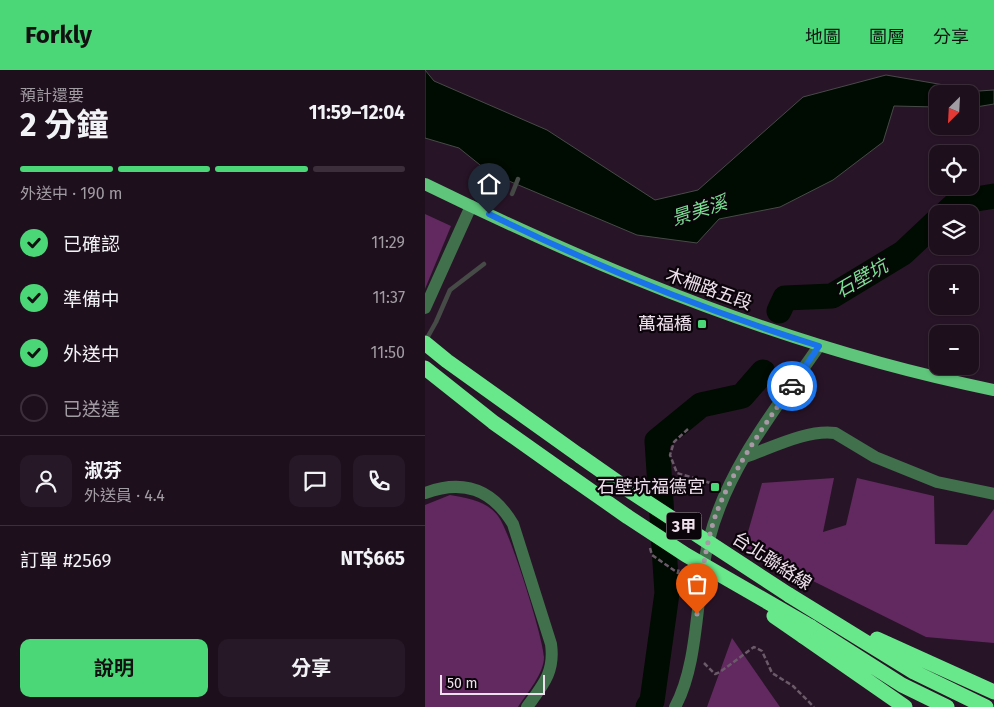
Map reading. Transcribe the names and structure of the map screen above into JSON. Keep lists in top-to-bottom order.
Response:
{
  "streets": {
    "highway": ["3甲", "台北聯絡線"],
    "main road": ["木柵路五段"]
  },
  "water": ["景美溪", "石壁坑"],
  "places": {
    "transit": ["萬福橋", "石壁坑福德宮"]
  },
  "scale_bar": "50 m",
  "north": "bottom left",
  "page": {
    "header": "Forkly",
    "nav": ["地圖", "圖層", "分享"],
    "heading": ["2 分鐘", "預計還要", "11:59–12:04"],
    "panel": [
      "淑芬",
      "外送員 · 4.4",
      "訂單 #2569",
      "NT$665"
    ],
    "map_buttons": ["+", "−"],
    "bar": "外送中 · 190 m",
    "list": [
      ["已確認", "11:29"],
      ["準備中", "11:37"],
      ["外送中", "11:50"],
      "已送達"
    ],
    "buttons": ["說明", "分享"],
    "scale": "50 m"
  }
}
